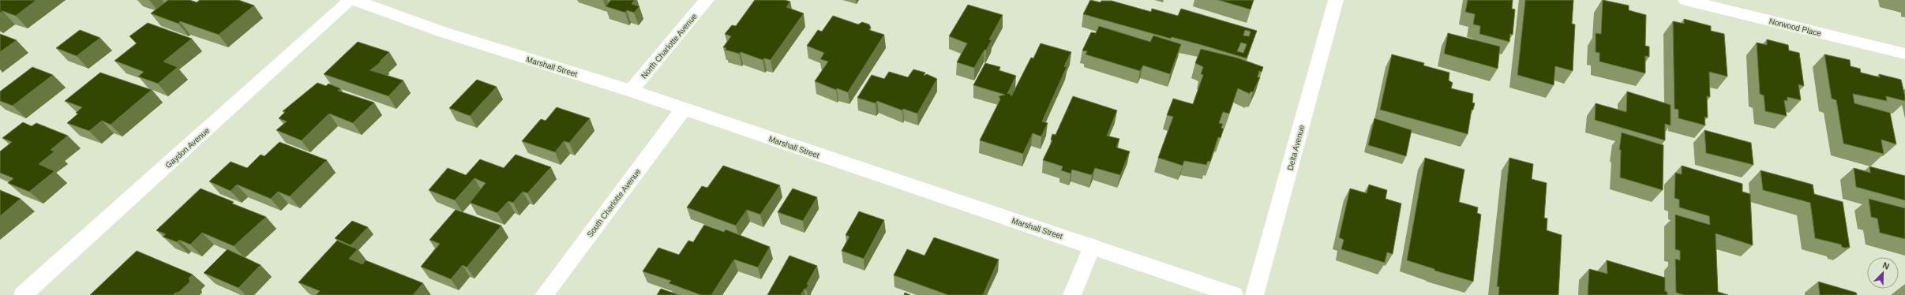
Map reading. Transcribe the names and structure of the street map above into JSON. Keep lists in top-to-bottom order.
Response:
{
  "streets": {
    "street": [
      "Norwood Place",
      "North Charlotte Avenue",
      "Marshall Street",
      "Gaydon Avenue",
      "Delta Avenue",
      "South Charlotte Avenue"
    ]
  },
  "crossings": [
    ["North Charlotte Avenue", "Marshall Street"],
    ["Marshall Street", "South Charlotte Avenue"]
  ],
  "north": "top right"
}
